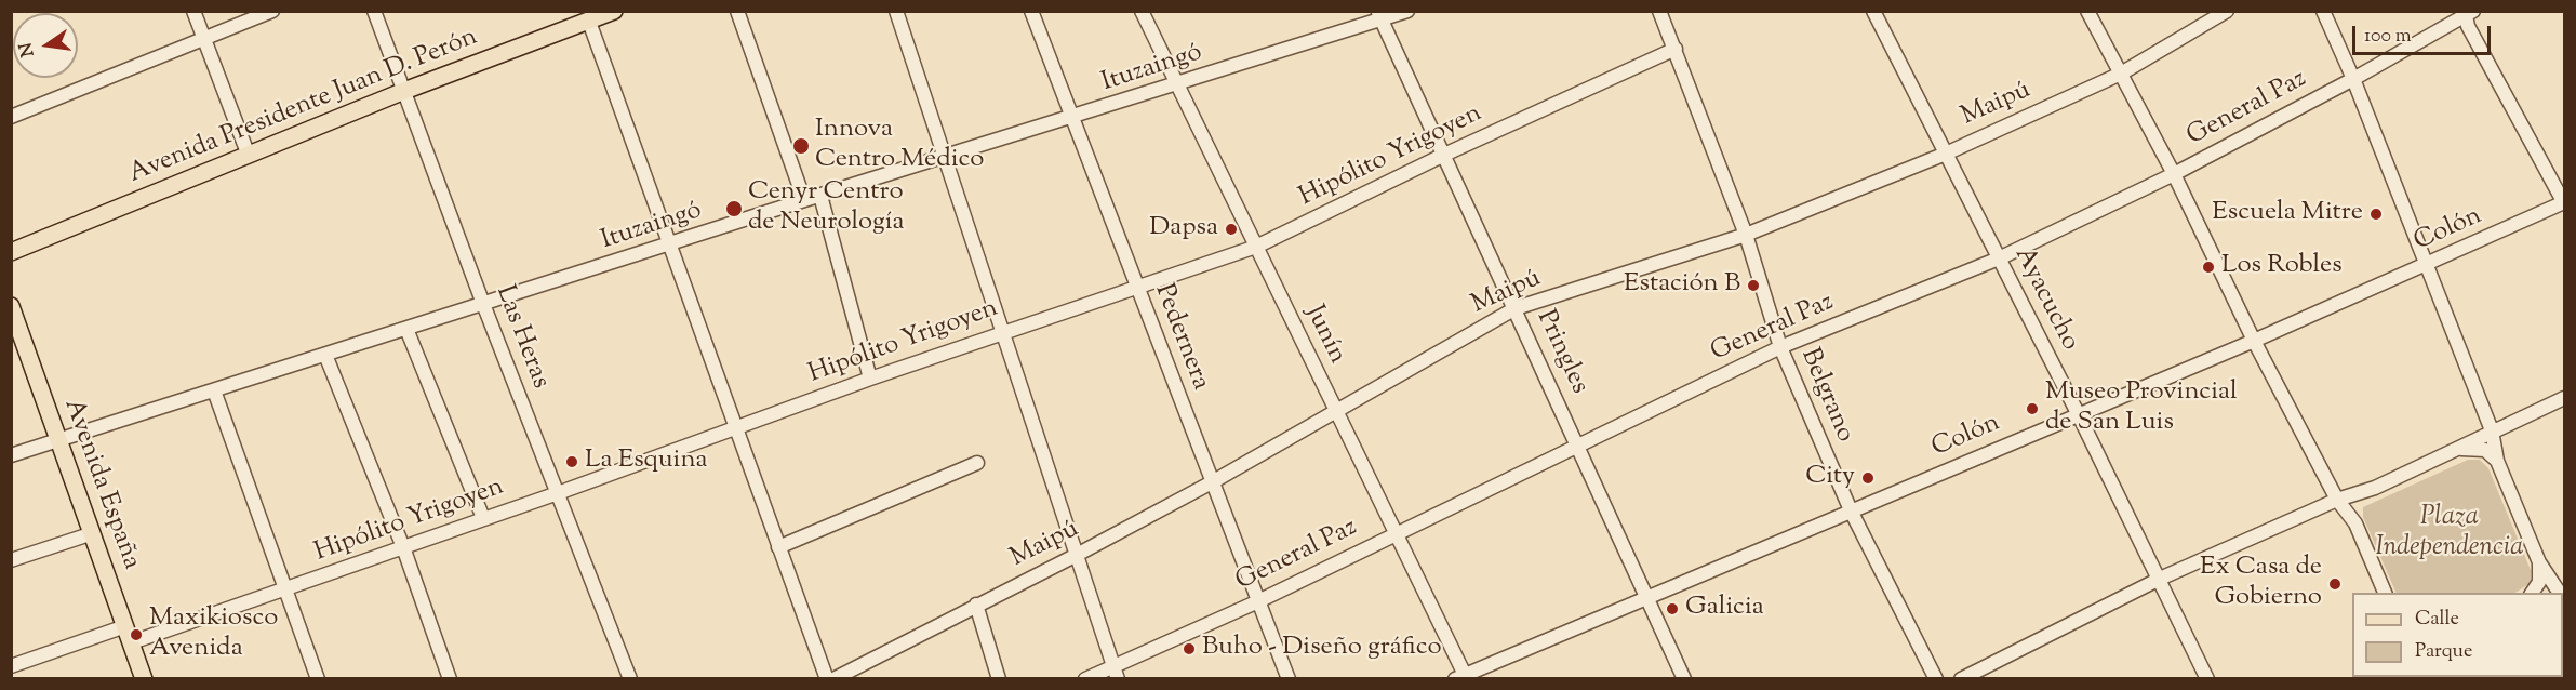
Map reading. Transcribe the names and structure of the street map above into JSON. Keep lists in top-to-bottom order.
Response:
{
  "streets": {
    "main road": ["Avenida Presidente Juan D. Perón", "Avenida España"],
    "street": [
      "Ituzaingó",
      "Maipú",
      "General Paz",
      "Hipólito Yrigoyen",
      "Colón",
      "Ayacucho",
      "Junín",
      "Las Heras",
      "Pedernera",
      "Pringles",
      "Belgrano"
    ]
  },
  "crossings": [
    ["Ituzaingó", "Junín"],
    ["Ituzaingó", "Las Heras"],
    ["Ituzaingó", "Pedernera"],
    ["Ituzaingó", "Pringles"],
    ["Ituzaingó", "Avenida España"],
    ["Maipú", "Ayacucho"],
    ["Maipú", "Junín"],
    ["Maipú", "Pedernera"],
    ["Maipú", "Pringles"],
    ["Maipú", "Belgrano"],
    ["Avenida Presidente Juan D. Perón", "Las Heras"],
    ["General Paz", "Ayacucho"],
    ["General Paz", "Junín"],
    ["General Paz", "Pedernera"],
    ["General Paz", "Pringles"],
    ["General Paz", "Belgrano"],
    ["Hipólito Yrigoyen", "Junín"],
    ["Hipólito Yrigoyen", "Las Heras"],
    ["Hipólito Yrigoyen", "Pedernera"],
    ["Hipólito Yrigoyen", "Pringles"],
    ["Hipólito Yrigoyen", "Belgrano"],
    ["Hipólito Yrigoyen", "Avenida España"],
    ["Colón", "Ayacucho"],
    ["Colón", "Junín"],
    ["Colón", "Pringles"],
    ["Colón", "Belgrano"]
  ],
  "parks": ["Plaza Independencia"],
  "places": [
    "Innova Centro Médico",
    "Cenyr Centro de Neurología",
    "Escuela Mitre",
    "Dapsa",
    "Los Robles",
    "Estación B",
    "Museo Provincial de San Luis",
    "La Esquina",
    "City",
    "Ex Casa de Gobierno",
    "Galicia",
    "Maxikiosco Avenida",
    "Buho - Diseño gráfico"
  ],
  "legend": ["Calle", "Parque"],
  "scale_bar": "100 m",
  "north": "left"
}
